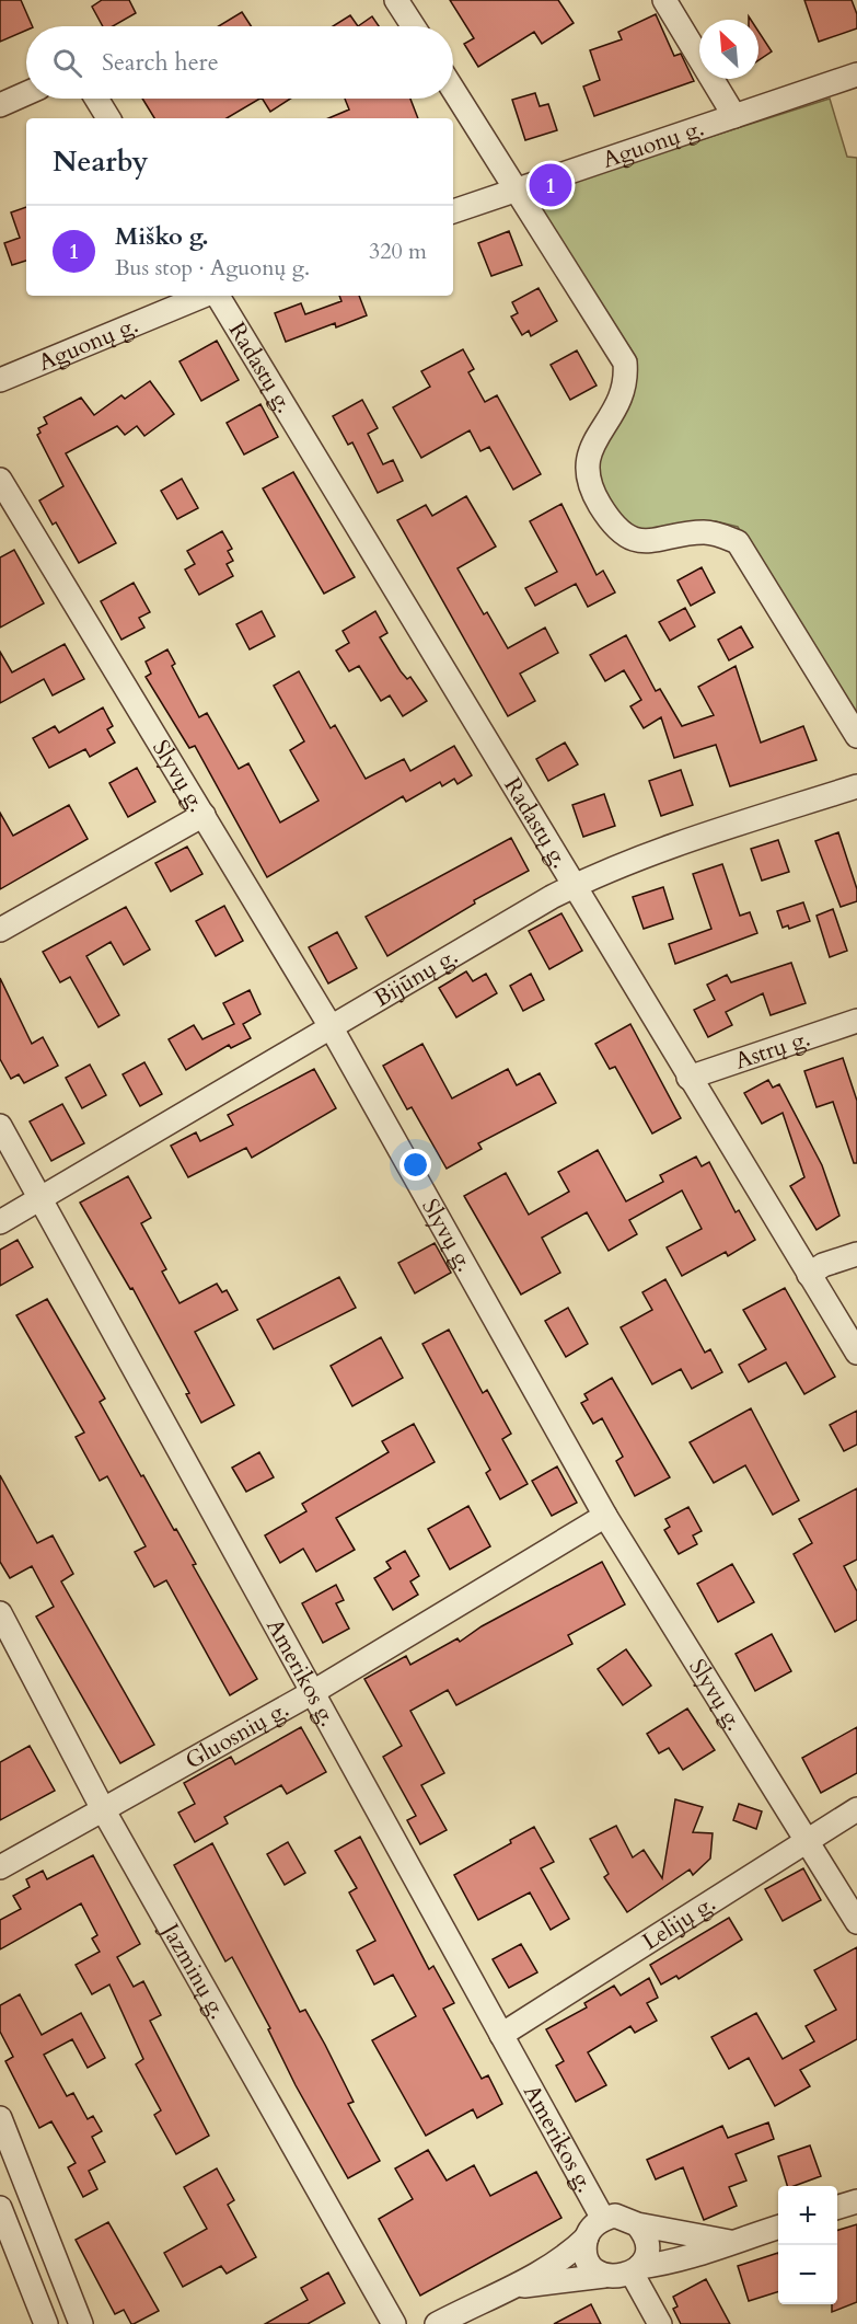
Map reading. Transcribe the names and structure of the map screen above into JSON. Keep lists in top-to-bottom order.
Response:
{
  "streets": {
    "street": [
      "Aguonų g.",
      "Radastų g.",
      "Slyvų g.",
      "Bijūnų g.",
      "Astrų g.",
      "Amerikos g.",
      "Gluosnių g.",
      "Lelijų g.",
      "Jazminų g."
    ]
  },
  "crossings": [
    ["Radastų g.", "Bijūnų g."],
    ["Radastų g.", "Astrų g."],
    ["Slyvų g.", "Bijūnų g."],
    ["Slyvų g.", "Gluosnių g."],
    ["Slyvų g.", "Lelijų g."],
    ["Bijūnų g.", "Amerikos g."],
    ["Amerikos g.", "Gluosnių g."],
    ["Amerikos g.", "Lelijų g."],
    ["Gluosnių g.", "Jazminų g."]
  ],
  "north": "top left",
  "page": {
    "search": "Search here",
    "heading": "Nearby",
    "pins": "1",
    "list": [
      {
        "mark": "1",
        "name": "Miško g.",
        "note": "Bus stop · Aguonų g.",
        "value": "320 m"
      }
    ],
    "map_buttons": ["+", "−"]
  }
}
